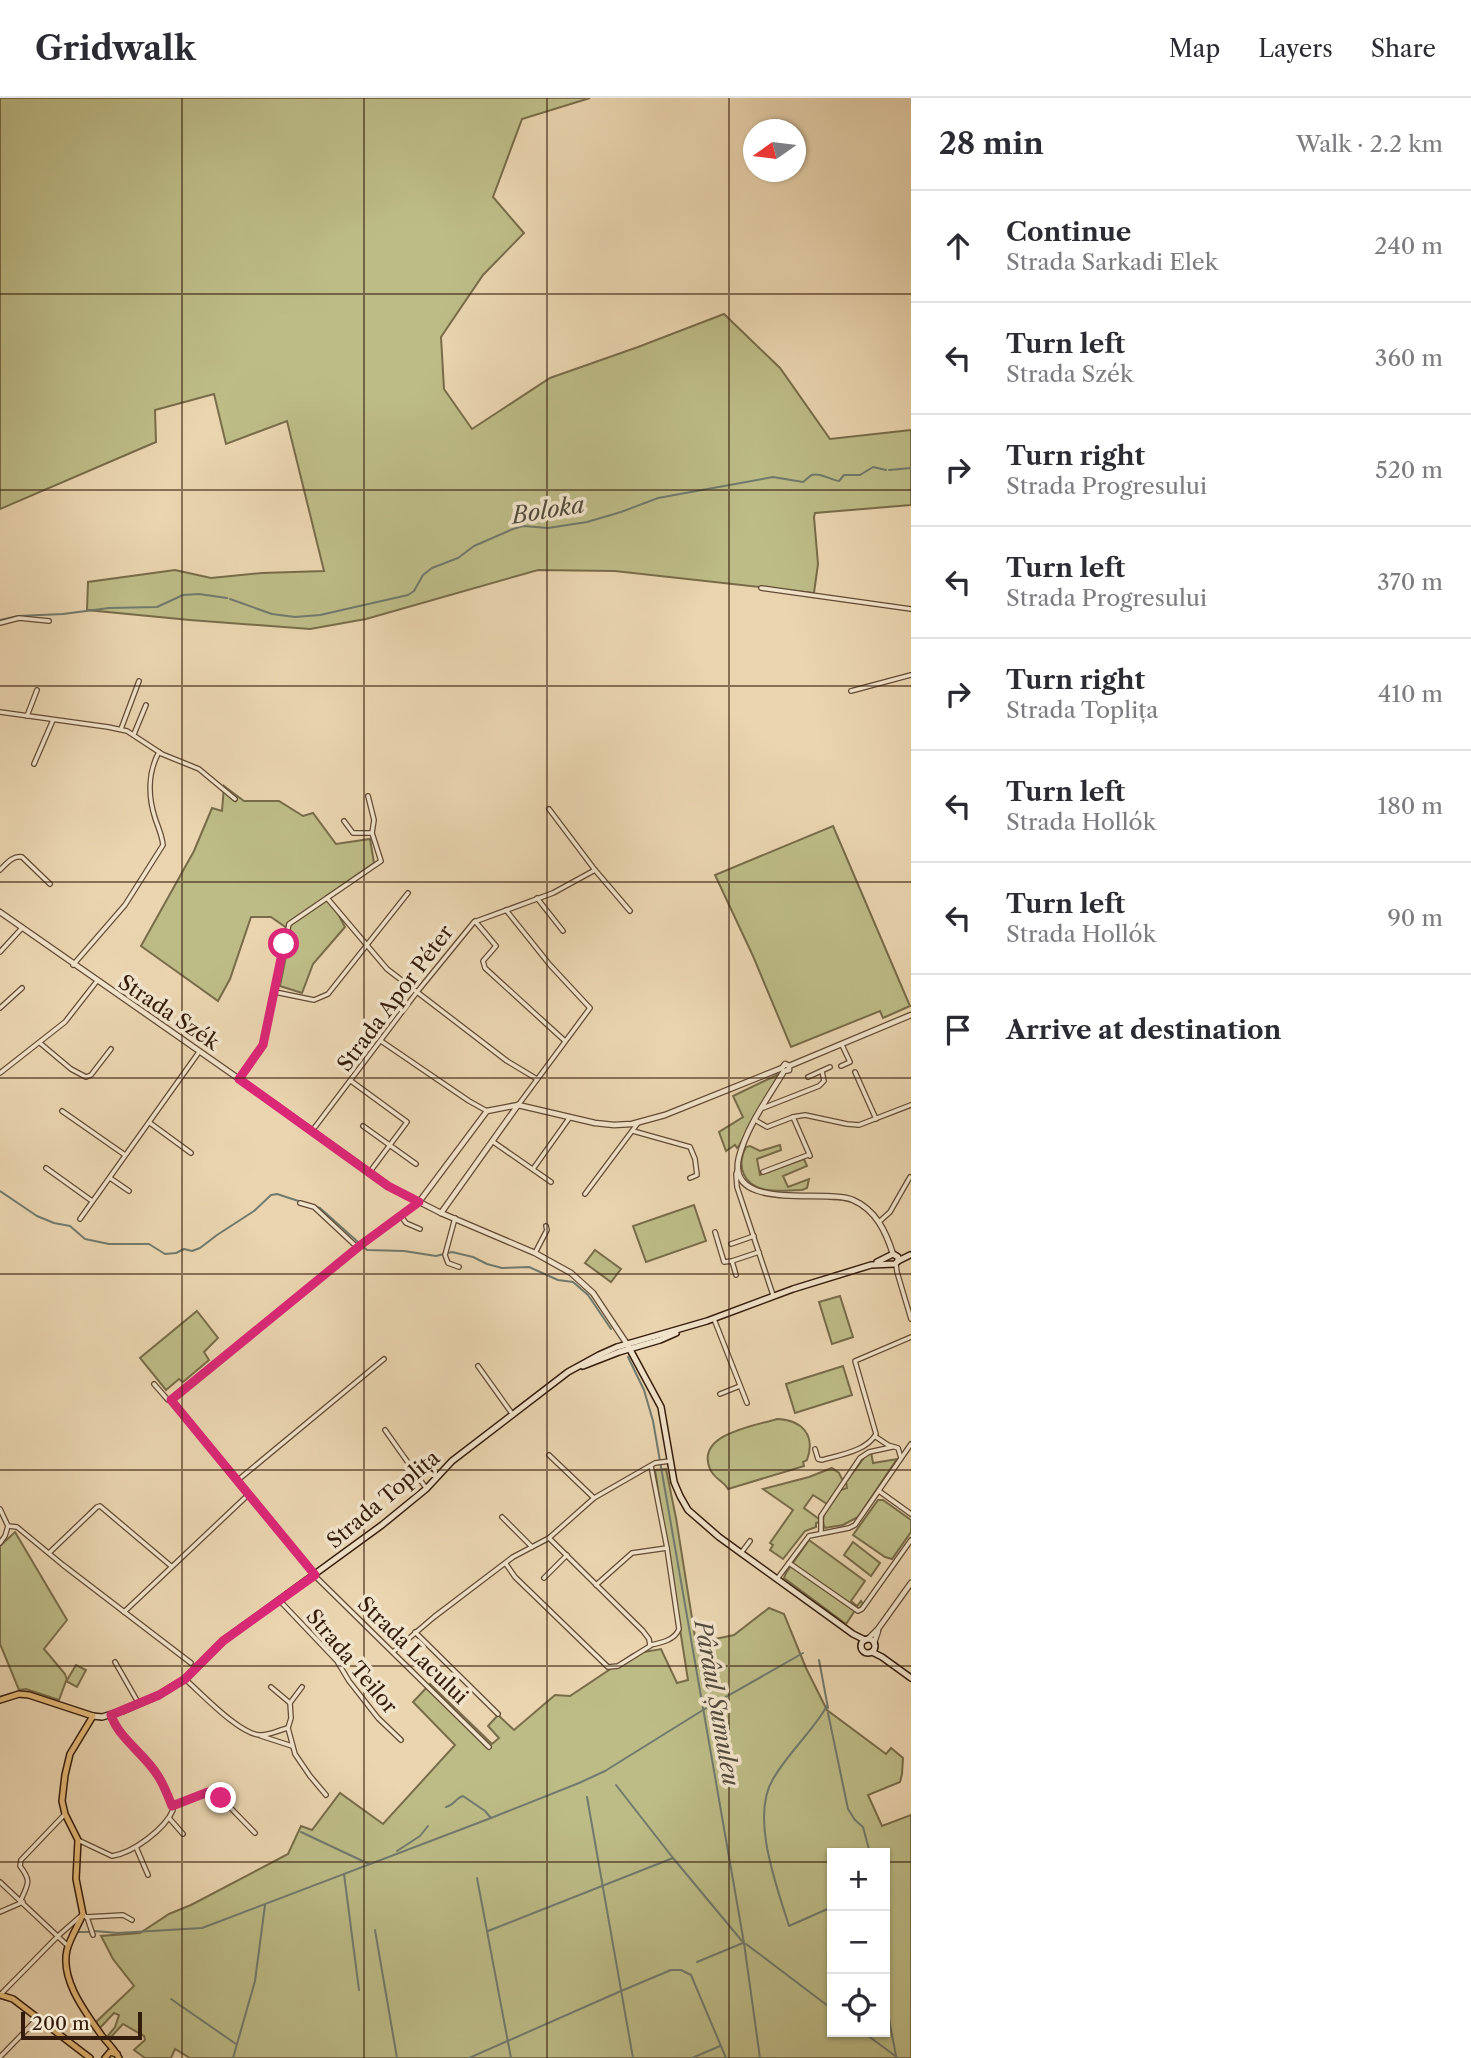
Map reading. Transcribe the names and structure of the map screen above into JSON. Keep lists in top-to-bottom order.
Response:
{
  "streets": {
    "main road": ["Strada Toplița"],
    "street": [
      "Strada Apor Péter",
      "Strada Szék",
      "Strada Lacului",
      "Strada Teilor"
    ]
  },
  "crossings": [
    ["Strada Apor Péter", "Strada Szék"],
    ["Strada Szék", "Strada Toplița"],
    ["Strada Toplița", "Strada Lacului"],
    ["Strada Toplița", "Strada Teilor"]
  ],
  "water": ["Boloka", "Pârâul Șumuleu"],
  "scale_bar": "200 m",
  "north": "left",
  "page": {
    "header": "Gridwalk",
    "nav": ["Map", "Layers", "Share"],
    "heading": ["28 min", "Walk · 2.2 km"],
    "list": [
      ["Continue", "Strada Sarkadi Elek", "240 m"],
      ["Turn left", "Strada Szék", "360 m"],
      ["Turn right", "Strada Progresului", "520 m"],
      ["Turn left", "Strada Progresului", "370 m"],
      ["Turn right", "Strada Toplița", "410 m"],
      ["Turn left", "Strada Hollók", "180 m"],
      ["Turn left", "Strada Hollók", "90 m"],
      "Arrive at destination"
    ],
    "map_buttons": ["+", "−"],
    "scale": "200 m"
  }
}
